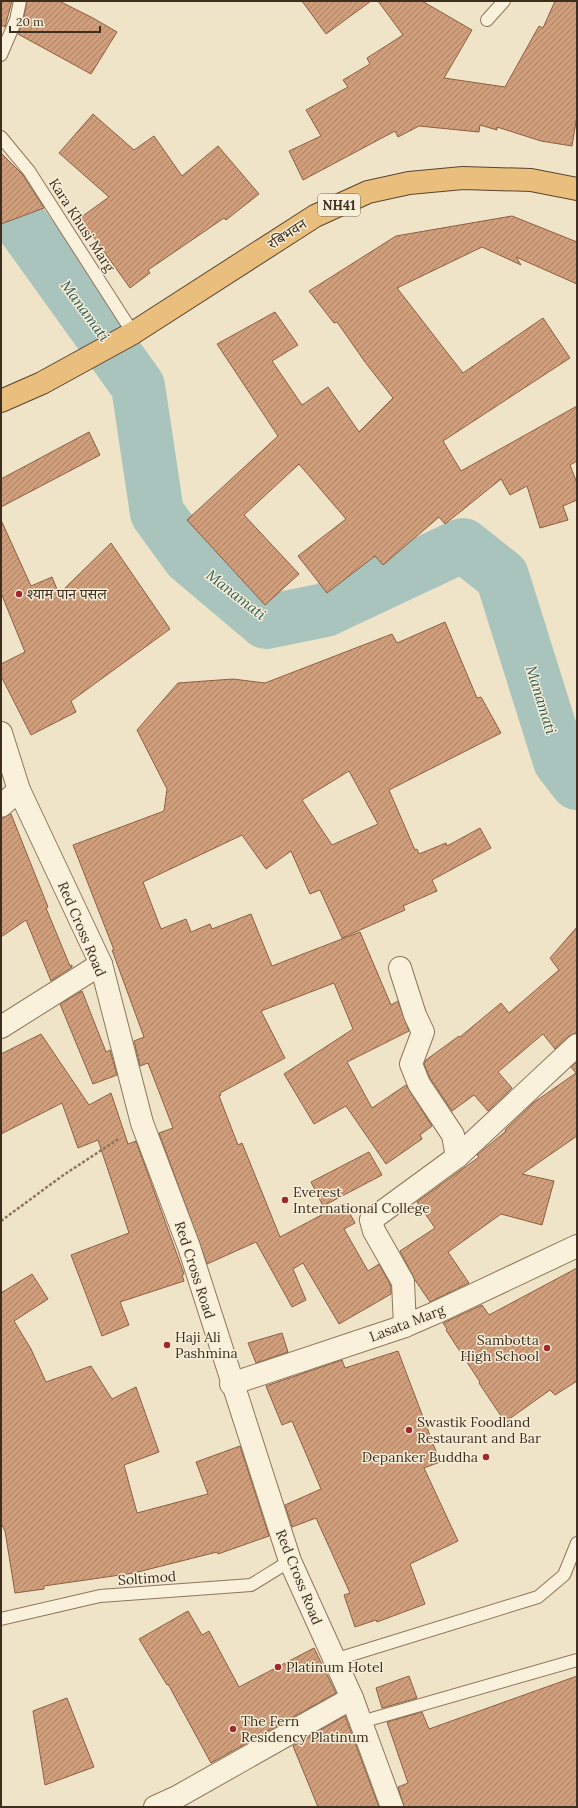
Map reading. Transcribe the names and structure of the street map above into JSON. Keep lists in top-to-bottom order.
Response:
{
  "streets": {
    "highway": ["NH41", "रबिभवन"],
    "street": ["Red Cross Road", "Lasata Marg"],
    "lane": ["Kara Khusi Marg", "Soltimod"]
  },
  "crossings": [
    ["NH41", "Kara Khusi Marg"],
    ["NH41", "रबिभवन"],
    ["Kara Khusi Marg", "रबिभवन"],
    ["Red Cross Road", "Lasata Marg"],
    ["Red Cross Road", "Soltimod"]
  ],
  "water": ["Manamati"],
  "places": [
    "श्याम पान पसल",
    "Everest International College",
    "Haji Ali Pashmina",
    "Sambotta High School",
    "Swastik Foodland Restaurant and Bar",
    "Depanker Buddha",
    "Platinum Hotel",
    "The Fern Residency Platinum"
  ],
  "scale_bar": "20 m"
}
